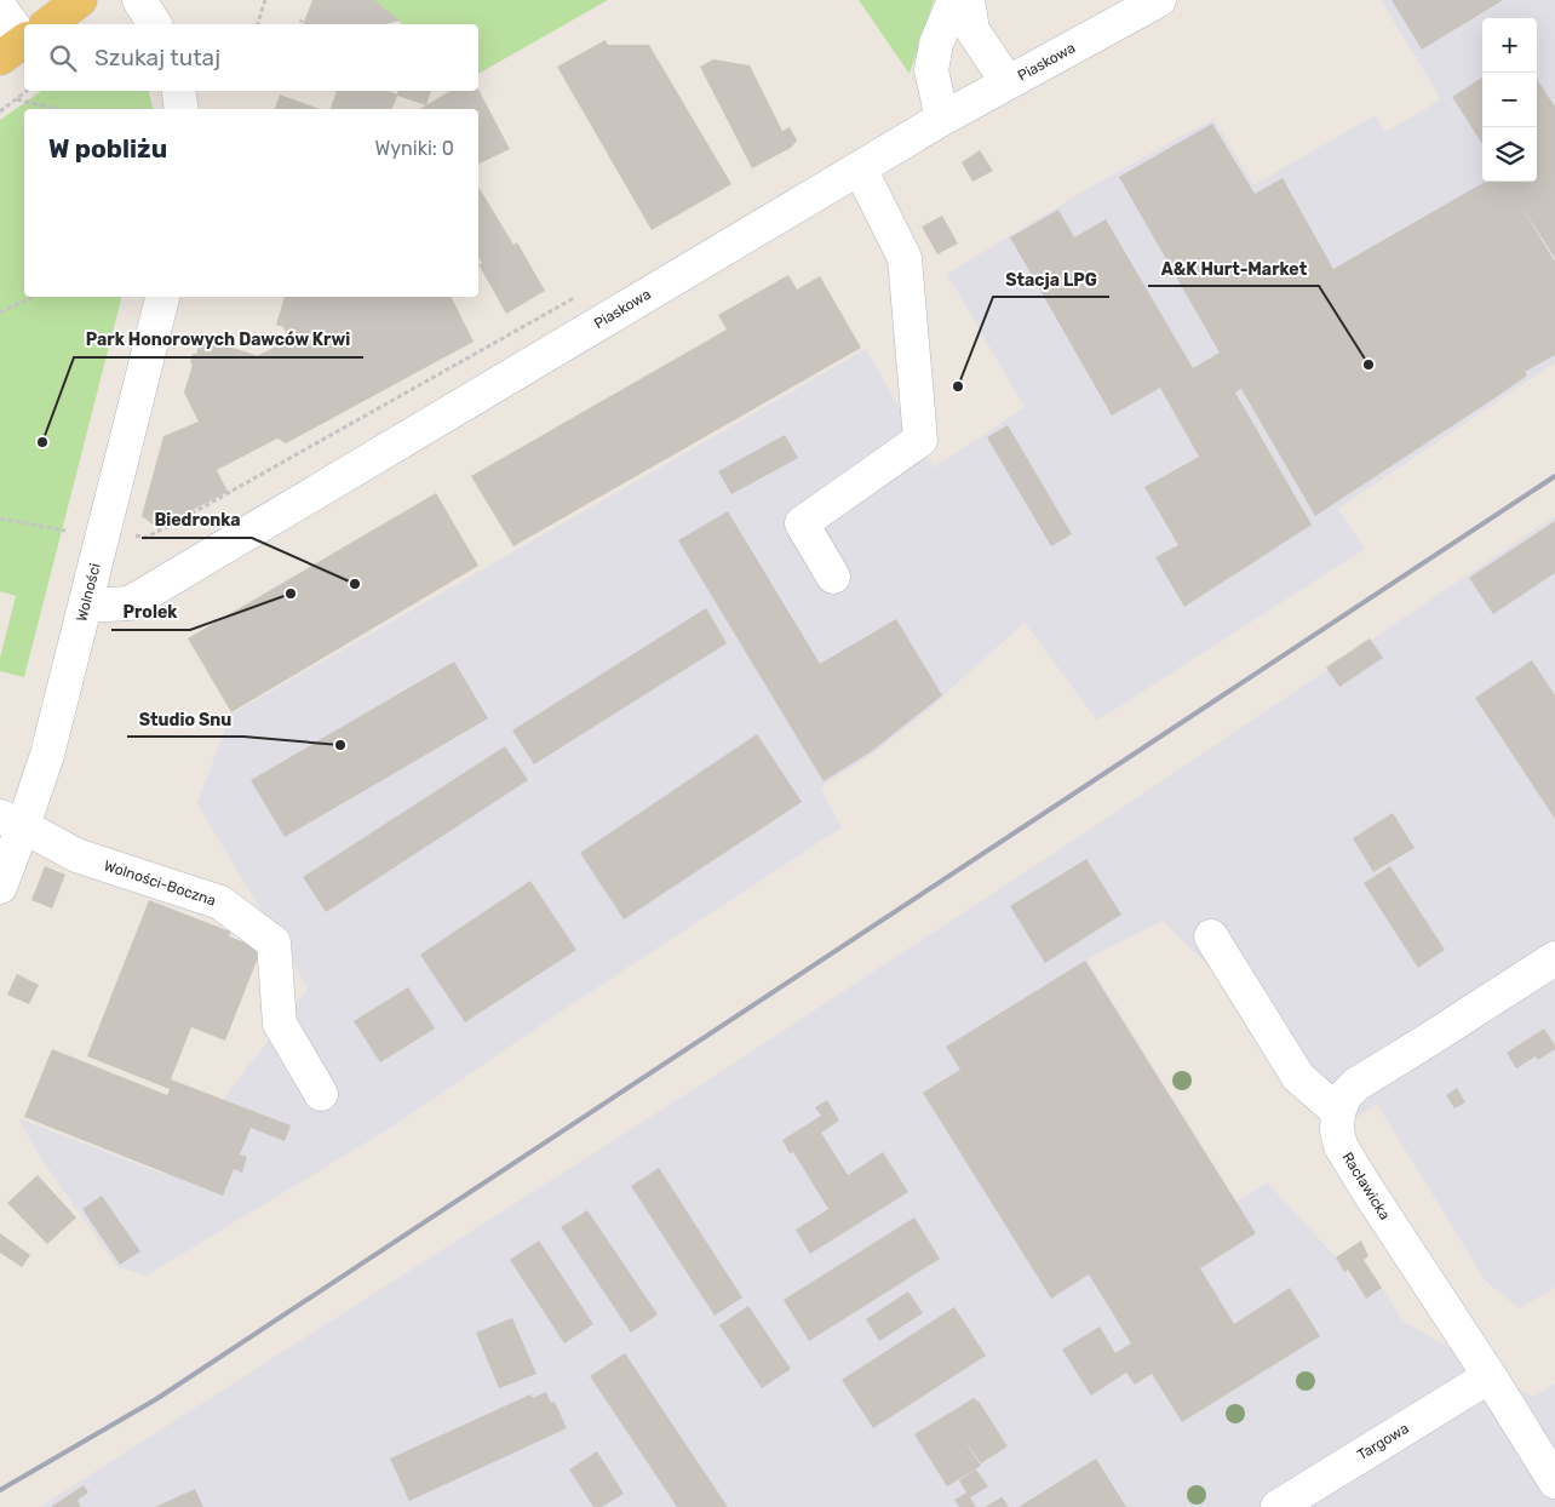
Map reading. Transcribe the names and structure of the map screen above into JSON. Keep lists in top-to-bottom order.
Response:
{
  "streets": {
    "street": [
      "Piaskowa",
      "Wolności",
      "Wolności-Boczna",
      "Racławicka",
      "Targowa"
    ]
  },
  "crossings": [
    ["Piaskowa", "Wolności"],
    ["Wolności", "Wolności-Boczna"],
    ["Racławicka", "Targowa"]
  ],
  "places": [
    "A&K Hurt-Market",
    "Stacja LPG",
    "Park Honorowych Dawców Krwi",
    "Biedronka",
    "Prolek",
    "Studio Snu"
  ],
  "page": {
    "map_buttons": ["+", "−"],
    "search": "Szukaj tutaj",
    "heading": ["W pobliżu", "Wyniki: 0"]
  }
}
